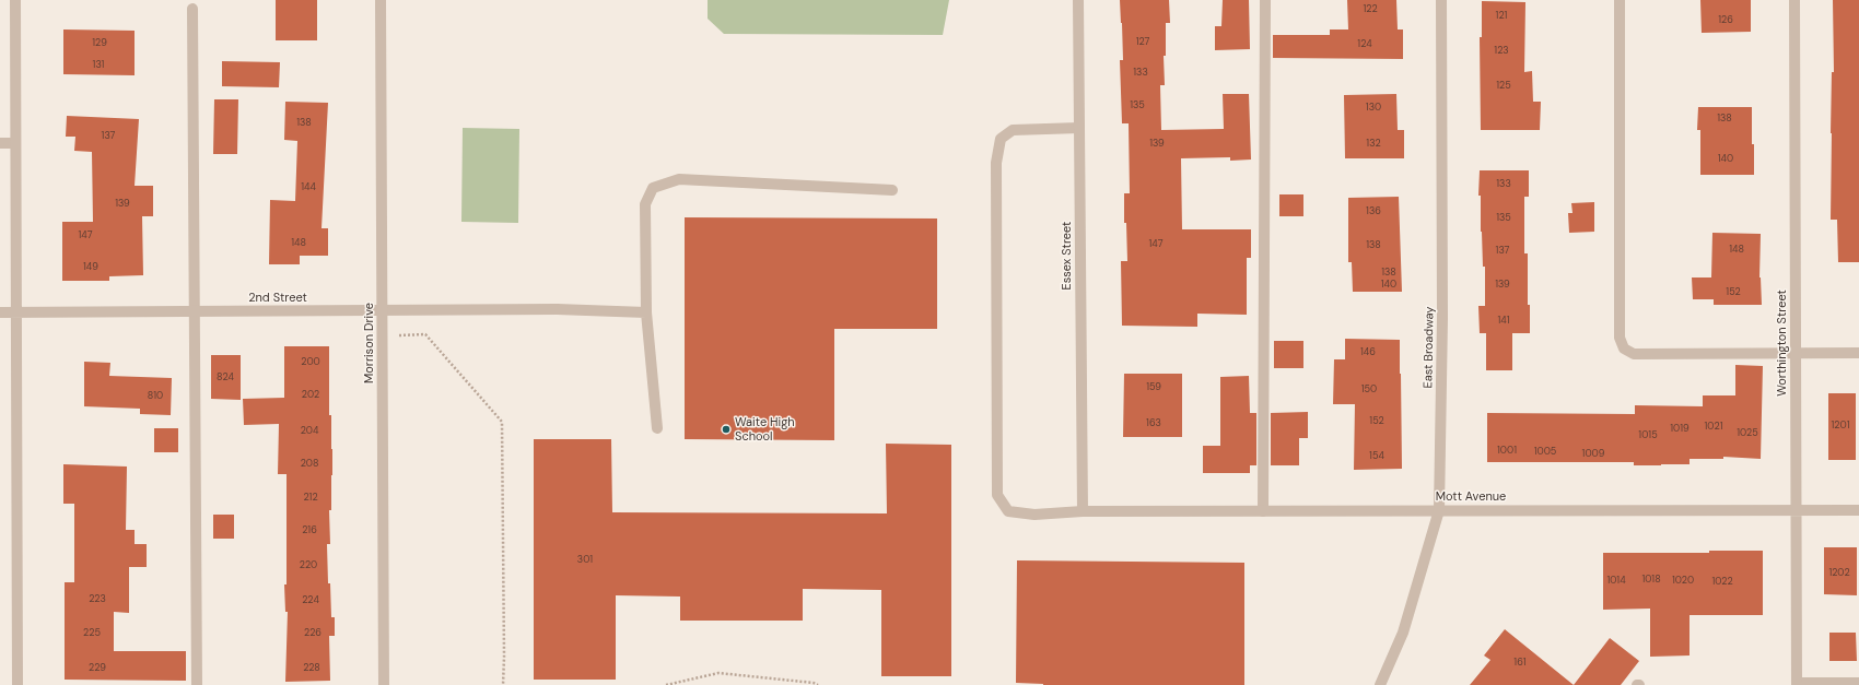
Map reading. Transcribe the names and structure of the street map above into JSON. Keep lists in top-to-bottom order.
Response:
{
  "streets": {
    "street": [
      "Essex Street",
      "2nd Street",
      "Morrison Drive",
      "Worthington Street",
      "East Broadway",
      "Mott Avenue"
    ]
  },
  "crossings": [
    ["Essex Street", "Mott Avenue"],
    ["2nd Street", "Morrison Drive"],
    ["Worthington Street", "Mott Avenue"],
    ["East Broadway", "Mott Avenue"]
  ],
  "places": ["Waite High School"],
  "house_numbers": [
    "122",
    "121",
    "126",
    "127",
    "129",
    "124",
    "123",
    "131",
    "133",
    "125",
    "135",
    "130",
    "138",
    "138",
    "137",
    "139",
    "132",
    "140",
    "133",
    "144",
    "139",
    "136",
    "135",
    "147",
    "148",
    "147",
    "138",
    "148",
    "137",
    "149",
    "138",
    "140",
    "139",
    "152",
    "141",
    "146",
    "200",
    "824",
    "159",
    "150",
    "202",
    "810",
    "152",
    "163",
    "1201",
    "1021",
    "1019",
    "204",
    "1025",
    "1015",
    "1001",
    "1005",
    "1009",
    "154",
    "208",
    "212",
    "216",
    "301",
    "220",
    "1202",
    "1018",
    "1014",
    "1020",
    "1022",
    "223",
    "224",
    "225",
    "226",
    "161",
    "229",
    "228"
  ]
}
